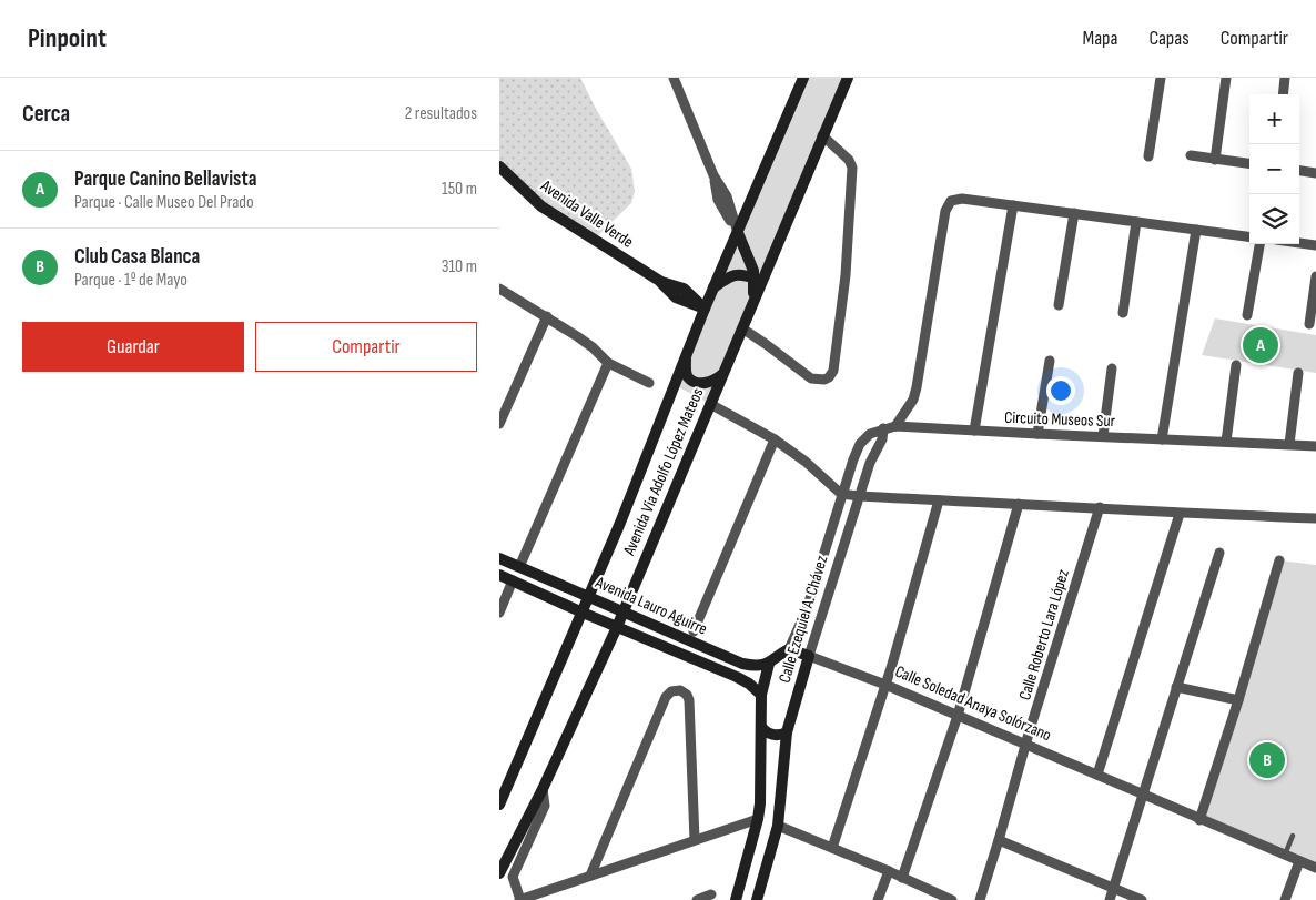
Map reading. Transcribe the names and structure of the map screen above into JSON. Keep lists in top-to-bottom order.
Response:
{
  "streets": {
    "main road": [
      "Avenida Valle Verde",
      "Avenida Via Adolfo López Mateos",
      "Avenida Lauro Aguirre",
      "Calle Ezequiel A. Chávez",
      "Calle Soledad Anaya Solórzano"
    ],
    "street": ["Circuito Museos Sur", "Calle Roberto Lara López"]
  },
  "crossings": [
    ["Avenida Valle Verde", "Avenida Via Adolfo López Mateos"],
    ["Circuito Museos Sur", "Calle Ezequiel A. Chávez"],
    ["Avenida Via Adolfo López Mateos", "Avenida Lauro Aguirre"],
    ["Avenida Lauro Aguirre", "Calle Ezequiel A. Chávez"],
    ["Calle Ezequiel A. Chávez", "Calle Soledad Anaya Solórzano"],
    ["Calle Roberto Lara López", "Calle Soledad Anaya Solórzano"]
  ],
  "page": {
    "header": "Pinpoint",
    "nav": ["Mapa", "Capas", "Compartir"],
    "heading": ["Cerca", "2 resultados"],
    "map_buttons": ["+", "−"],
    "list": [
      {
        "mark": "A",
        "name": "Parque Canino Bellavista",
        "note": "Parque · Calle Museo Del Prado",
        "value": "150 m"
      },
      {
        "mark": "B",
        "name": "Club Casa Blanca",
        "note": "Parque · 1º de Mayo",
        "value": "310 m"
      }
    ],
    "buttons": ["Guardar", "Compartir"],
    "pins": ["A", "B"]
  }
}
